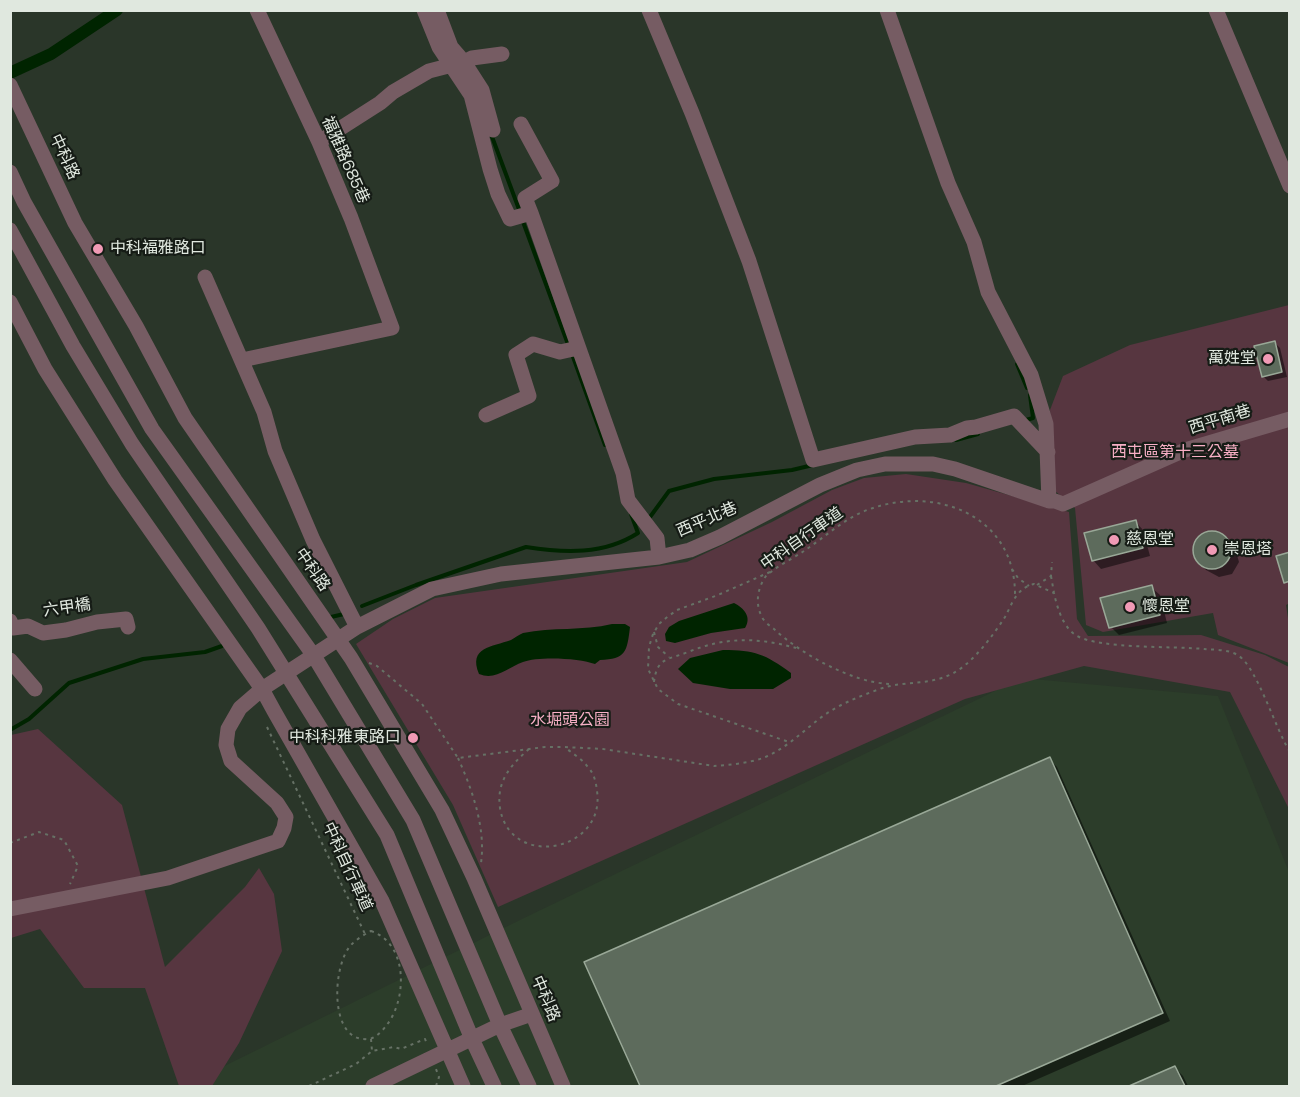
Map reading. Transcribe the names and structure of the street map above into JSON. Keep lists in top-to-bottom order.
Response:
{
  "streets": {
    "street": [
      "中科路",
      "福雅路685巷",
      "西平南巷",
      "西平北巷",
      "六甲橋"
    ],
    "path": ["中科自行車道"]
  },
  "crossings": [
    ["中科路", "西平北巷"],
    ["西平南巷", "西平北巷"]
  ],
  "parks": ["西屯區第十三公墓", "水堀頭公園"],
  "places": [
    "中科福雅路口",
    "萬姓堂",
    "慈恩堂",
    "崇恩塔",
    "懷恩堂",
    "中科科雅東路口"
  ]
}
